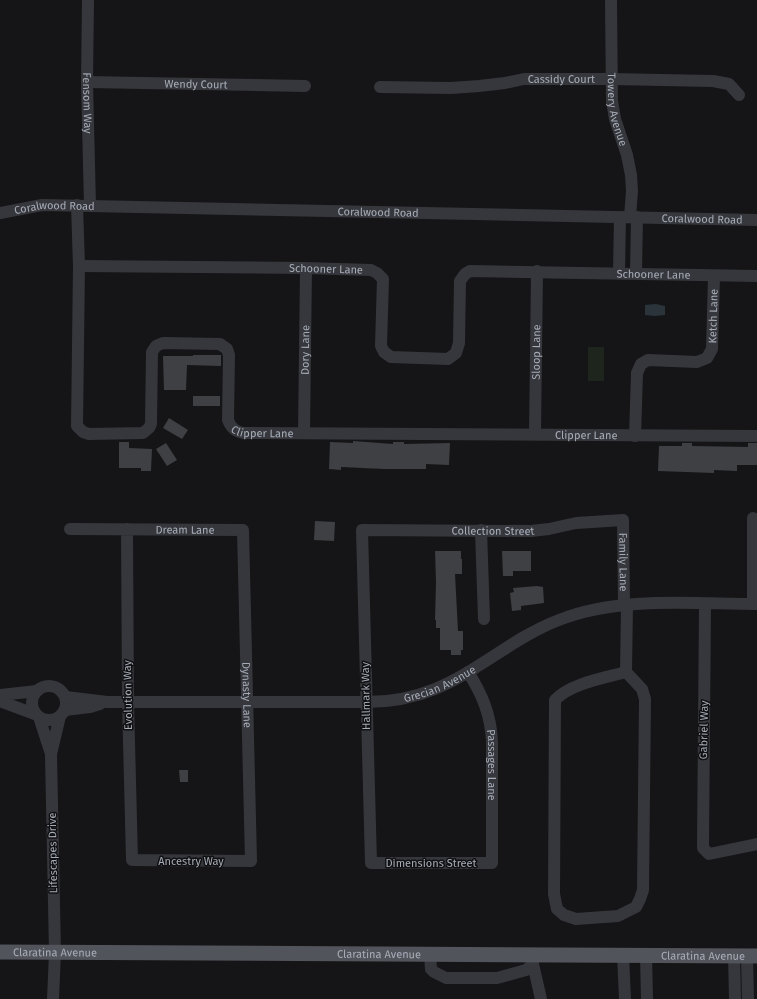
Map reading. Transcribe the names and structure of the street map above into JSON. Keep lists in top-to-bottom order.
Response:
{
  "streets": {
    "main road": ["Claratina Avenue"],
    "street": [
      "Cassidy Court",
      "Wendy Court",
      "Fensom Way",
      "Towery Avenue",
      "Coralwood Road",
      "Schooner Lane",
      "Ketch Lane",
      "Dory Lane",
      "Sloop Lane",
      "Clipper Lane",
      "Dream Lane",
      "Collection Street",
      "Family Lane",
      "Grecian Avenue",
      "Evolution Way",
      "Dynasty Lane",
      "Hallmark Way",
      "Gabriel Way",
      "Passages Lane",
      "Lifescapes Drive",
      "Ancestry Way",
      "Dimensions Street"
    ]
  },
  "crossings": [
    ["Cassidy Court", "Towery Avenue"],
    ["Wendy Court", "Fensom Way"],
    ["Fensom Way", "Coralwood Road"],
    ["Towery Avenue", "Coralwood Road"],
    ["Towery Avenue", "Schooner Lane"],
    ["Coralwood Road", "Clipper Lane"],
    ["Schooner Lane", "Ketch Lane"],
    ["Schooner Lane", "Dory Lane"],
    ["Schooner Lane", "Sloop Lane"],
    ["Schooner Lane", "Clipper Lane"],
    ["Ketch Lane", "Clipper Lane"],
    ["Dory Lane", "Clipper Lane"],
    ["Sloop Lane", "Clipper Lane"],
    ["Dream Lane", "Evolution Way"],
    ["Dream Lane", "Dynasty Lane"],
    ["Collection Street", "Family Lane"],
    ["Collection Street", "Hallmark Way"],
    ["Family Lane", "Grecian Avenue"],
    ["Grecian Avenue", "Evolution Way"],
    ["Grecian Avenue", "Dynasty Lane"],
    ["Grecian Avenue", "Hallmark Way"],
    ["Grecian Avenue", "Gabriel Way"],
    ["Grecian Avenue", "Passages Lane"],
    ["Grecian Avenue", "Lifescapes Drive"],
    ["Evolution Way", "Ancestry Way"],
    ["Dynasty Lane", "Ancestry Way"],
    ["Hallmark Way", "Dimensions Street"],
    ["Passages Lane", "Dimensions Street"],
    ["Lifescapes Drive", "Claratina Avenue"]
  ]
}
